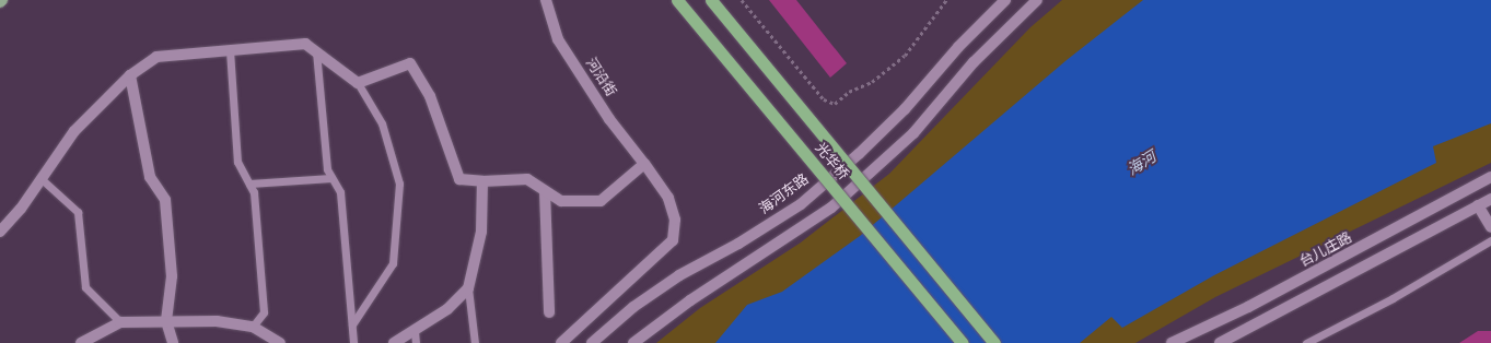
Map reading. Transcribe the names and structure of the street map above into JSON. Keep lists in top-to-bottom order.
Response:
{
  "streets": {
    "highway": ["光华桥"],
    "street": ["河沿街", "海河东路", "台儿庄路"]
  },
  "water": ["海河"]
}
